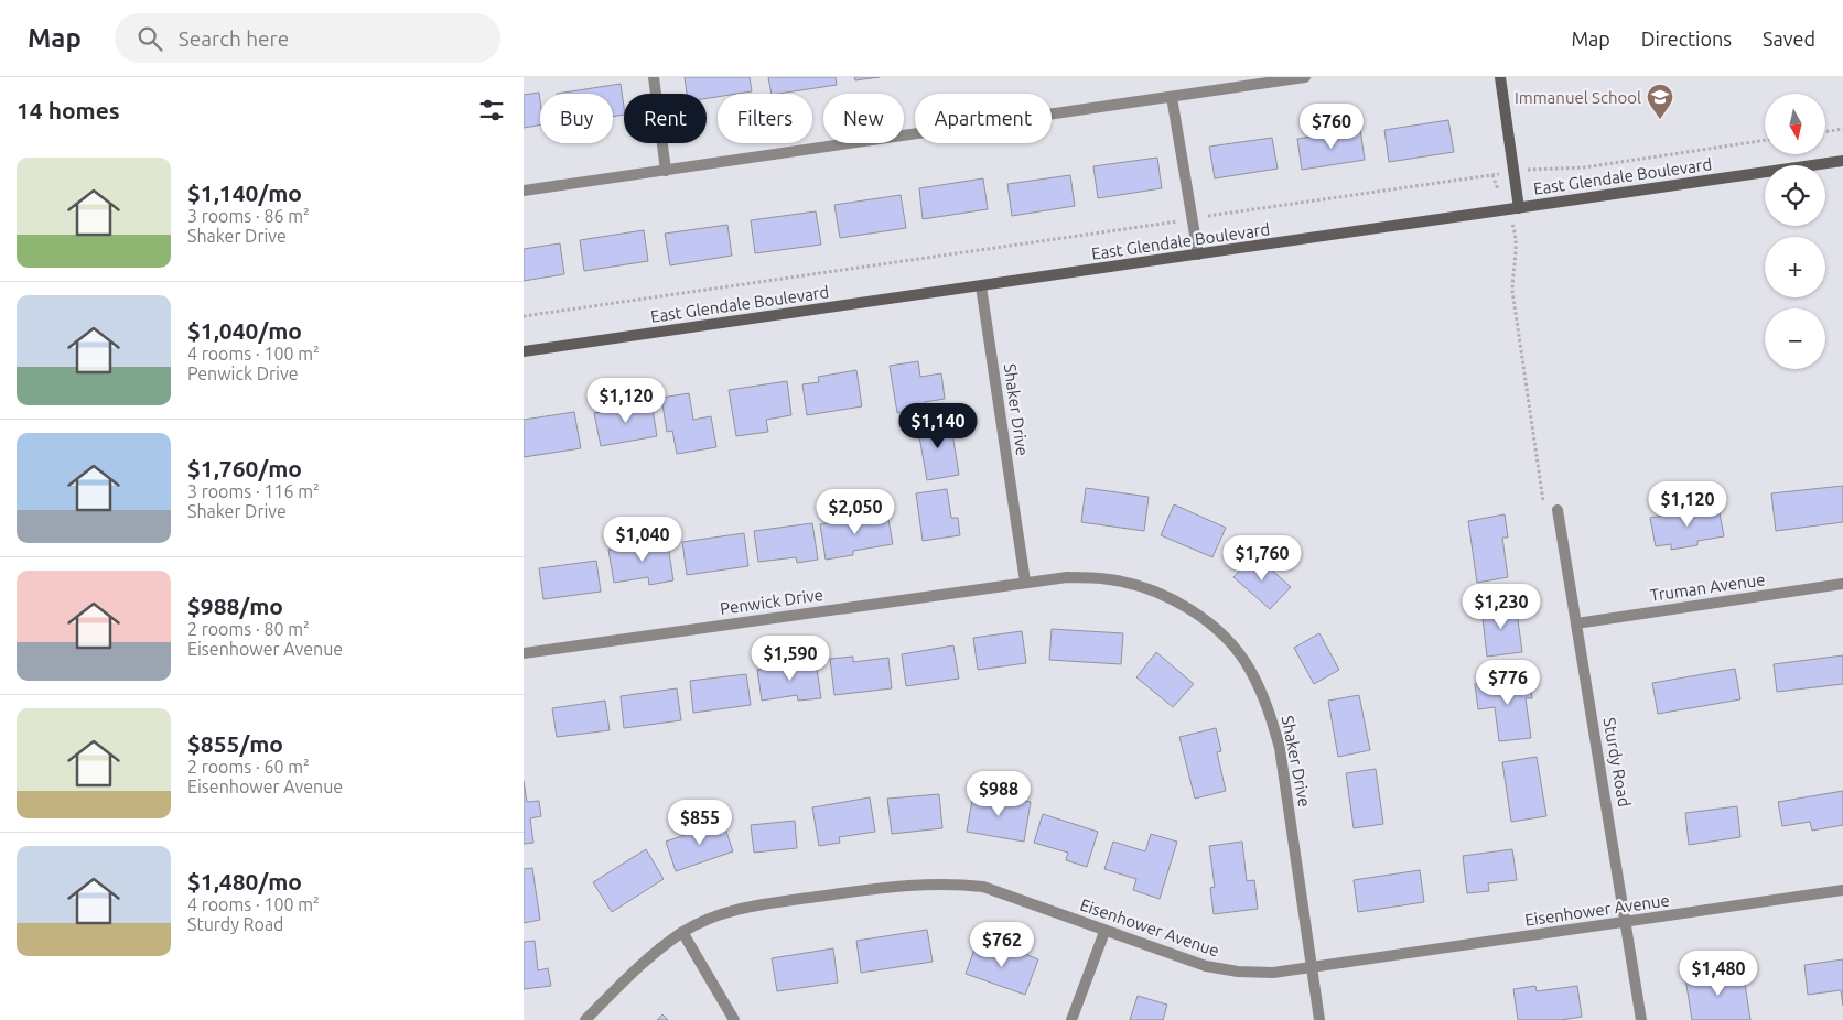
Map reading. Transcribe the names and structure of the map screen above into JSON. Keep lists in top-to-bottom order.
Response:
{
  "streets": {
    "street": [
      "East Glendale Boulevard",
      "Shaker Drive",
      "Truman Avenue",
      "Penwick Drive",
      "Sturdy Road",
      "Eisenhower Avenue"
    ]
  },
  "crossings": [
    ["East Glendale Boulevard", "Shaker Drive"],
    ["Shaker Drive", "Penwick Drive"],
    ["Shaker Drive", "Eisenhower Avenue"],
    ["Truman Avenue", "Sturdy Road"],
    ["Sturdy Road", "Eisenhower Avenue"]
  ],
  "places": {
    "school or university": ["Immanuel School"]
  },
  "north": "bottom",
  "page": {
    "header": "Map",
    "search": "Search here",
    "nav": ["Map", "Directions", "Saved"],
    "heading": "14 homes",
    "map_buttons": ["+", "−"],
    "chip": [
      "Buy",
      "Rent",
      "Filters",
      "New",
      "Apartment"
    ],
    "price": [
      "$760",
      "$1,120",
      "$1,140",
      "$1,120",
      "$2,050",
      "$1,040",
      "$1,760",
      "$1,230",
      "$1,590",
      "$776",
      "$988",
      "$855",
      "$762",
      "$1,480"
    ],
    "list": [
      {
        "name": "$1,140/mo",
        "note": "3 rooms · 86 m² · Shaker Drive"
      },
      {
        "name": "$1,040/mo",
        "note": "4 rooms · 100 m² · Penwick Drive"
      },
      {
        "name": "$1,760/mo",
        "note": "3 rooms · 116 m² · Shaker Drive"
      },
      {
        "name": "$988/mo",
        "note": "2 rooms · 80 m² · Eisenhower Avenue"
      },
      {
        "name": "$855/mo",
        "note": "2 rooms · 60 m² · Eisenhower Avenue"
      },
      {
        "name": "$1,480/mo",
        "note": "4 rooms · 100 m² · Sturdy Road"
      }
    ]
  }
}
